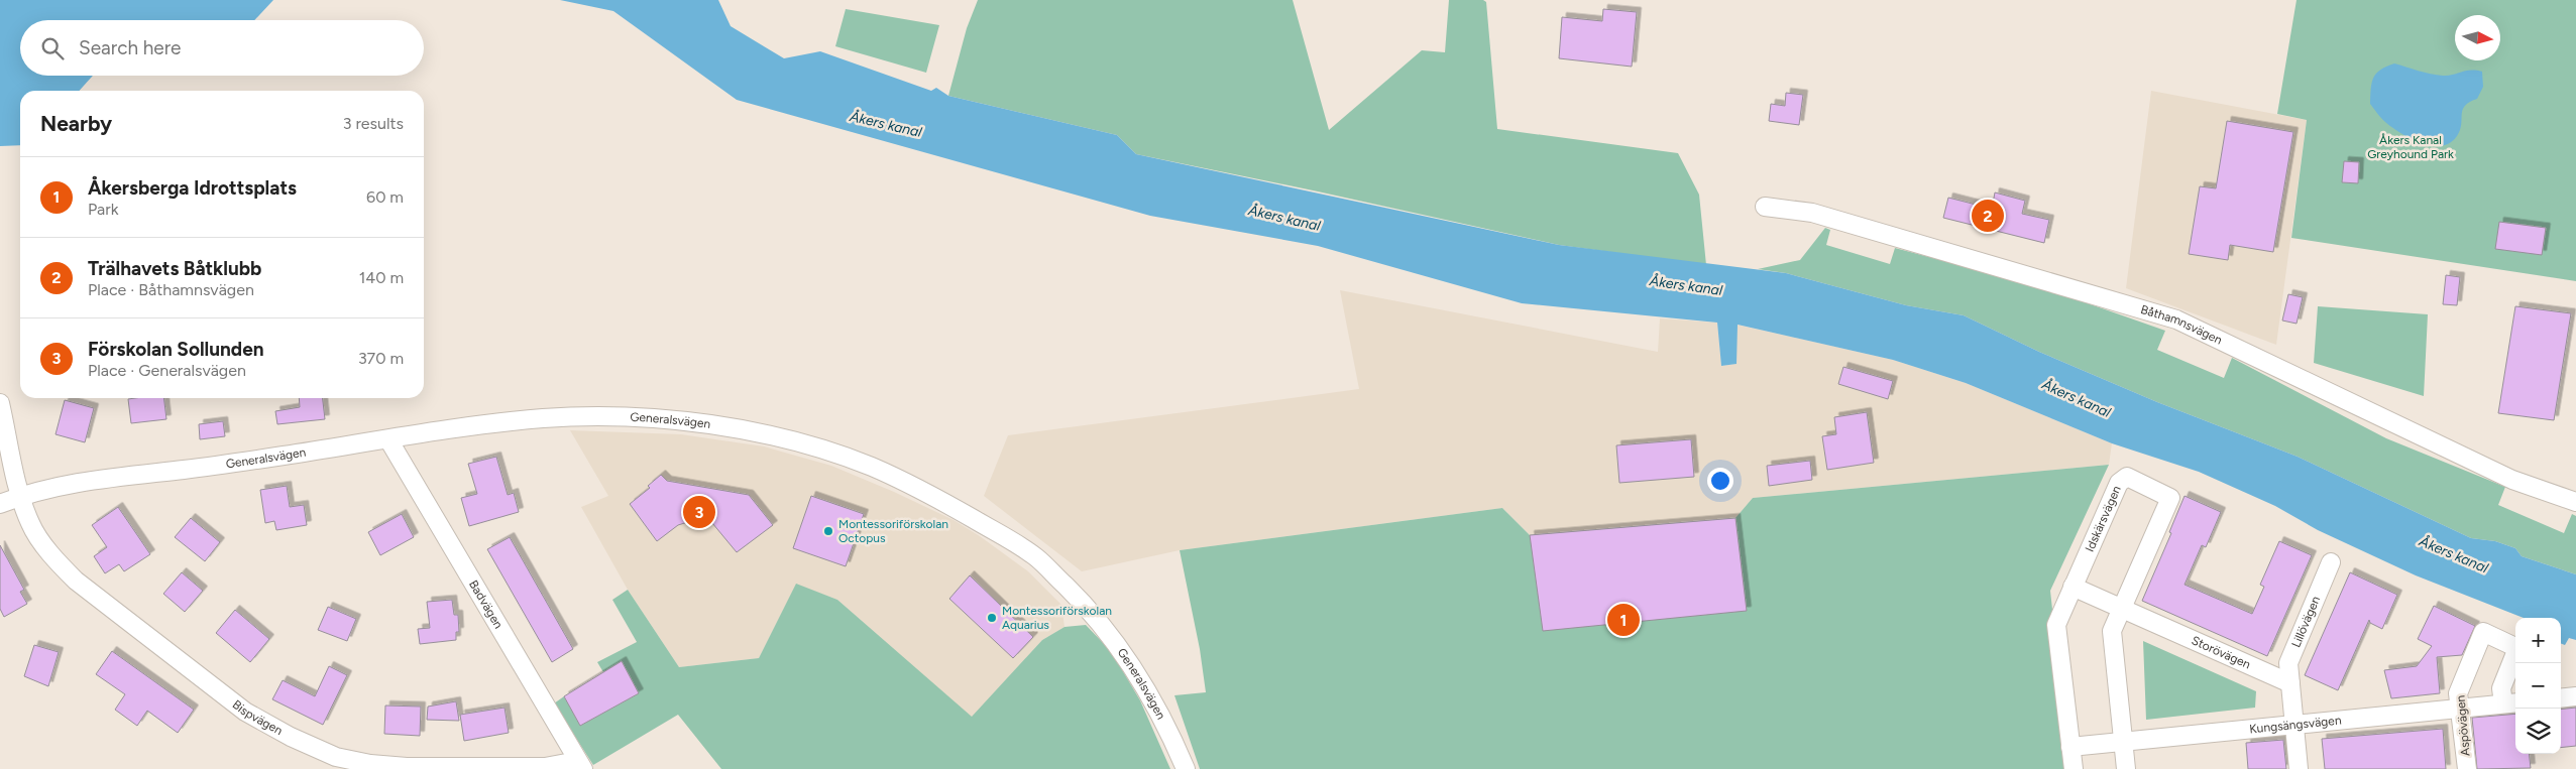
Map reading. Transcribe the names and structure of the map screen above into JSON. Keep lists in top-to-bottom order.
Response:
{
  "streets": {
    "street": [
      "Båthamnsvägen",
      "Generalsvägen",
      "Idskärsvägen",
      "Badvägen",
      "Lillövägen",
      "Storövägen",
      "Bispvägen",
      "Kungsängsvägen",
      "Aspövägen"
    ]
  },
  "crossings": [
    ["Generalsvägen", "Badvägen"],
    ["Generalsvägen", "Bispvägen"],
    ["Idskärsvägen", "Storövägen"],
    ["Idskärsvägen", "Kungsängsvägen"],
    ["Badvägen", "Bispvägen"],
    ["Lillövägen", "Storövägen"],
    ["Kungsängsvägen", "Aspövägen"]
  ],
  "water": ["Åkers kanal"],
  "parks": ["Åkers Kanal Greyhound Park"],
  "places": ["Montessoriförskolan Octopus", "Montessoriförskolan Aquarius"],
  "north": "right",
  "page": {
    "search": "Search here",
    "heading": ["Nearby", "3 results"],
    "list": [
      {
        "mark": "1",
        "name": "Åkersberga Idrottsplats",
        "note": "Park",
        "value": "60 m"
      },
      {
        "mark": "2",
        "name": "Trälhavets Båtklubb",
        "note": "Place · Båthamnsvägen",
        "value": "140 m"
      },
      {
        "mark": "3",
        "name": "Förskolan Sollunden",
        "note": "Place · Generalsvägen",
        "value": "370 m"
      }
    ],
    "pins": ["2", "3", "1"],
    "map_buttons": ["+", "−"]
  }
}
